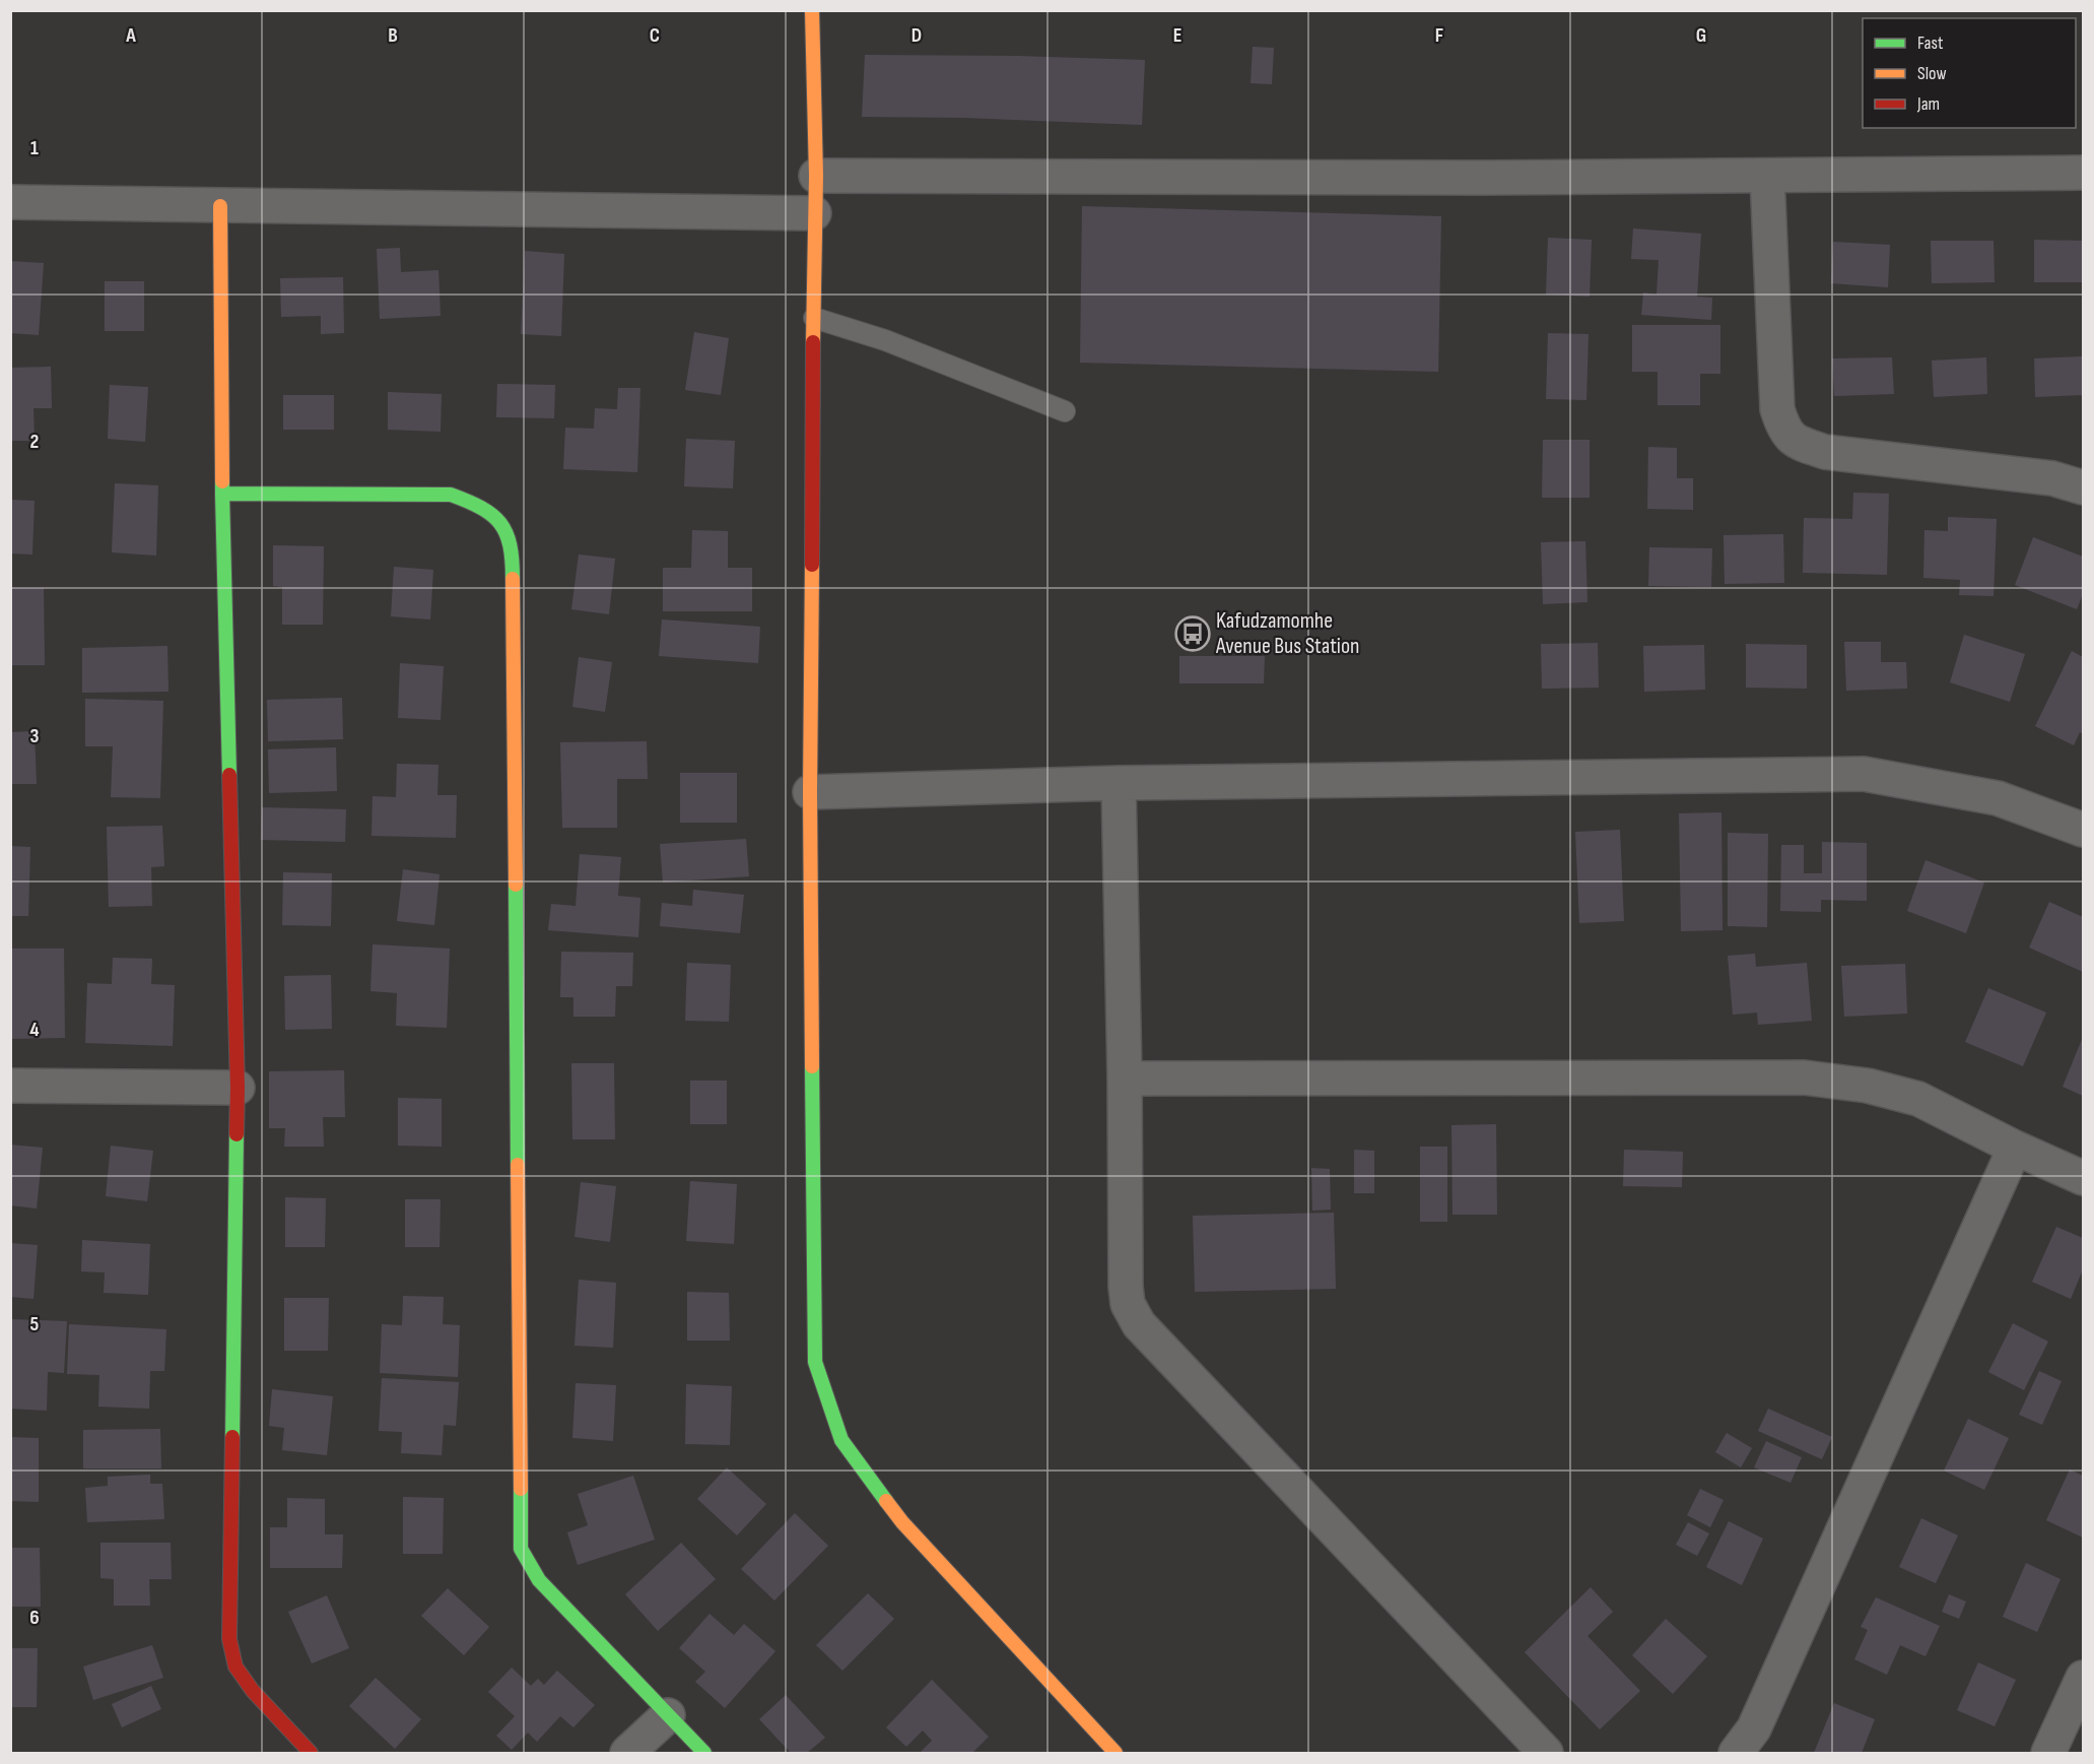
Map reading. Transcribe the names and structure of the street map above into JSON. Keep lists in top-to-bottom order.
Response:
{
  "places": {
    "bus stop": ["Kafudzamomhe Avenue Bus Station"]
  },
  "legend": ["Fast", "Slow", "Jam"],
  "grid": {
    "columns": [
      "A",
      "B",
      "C",
      "D",
      "E",
      "F",
      "G"
    ],
    "rows": [
      "1",
      "2",
      "3",
      "4",
      "5",
      "6"
    ]
  }
}
